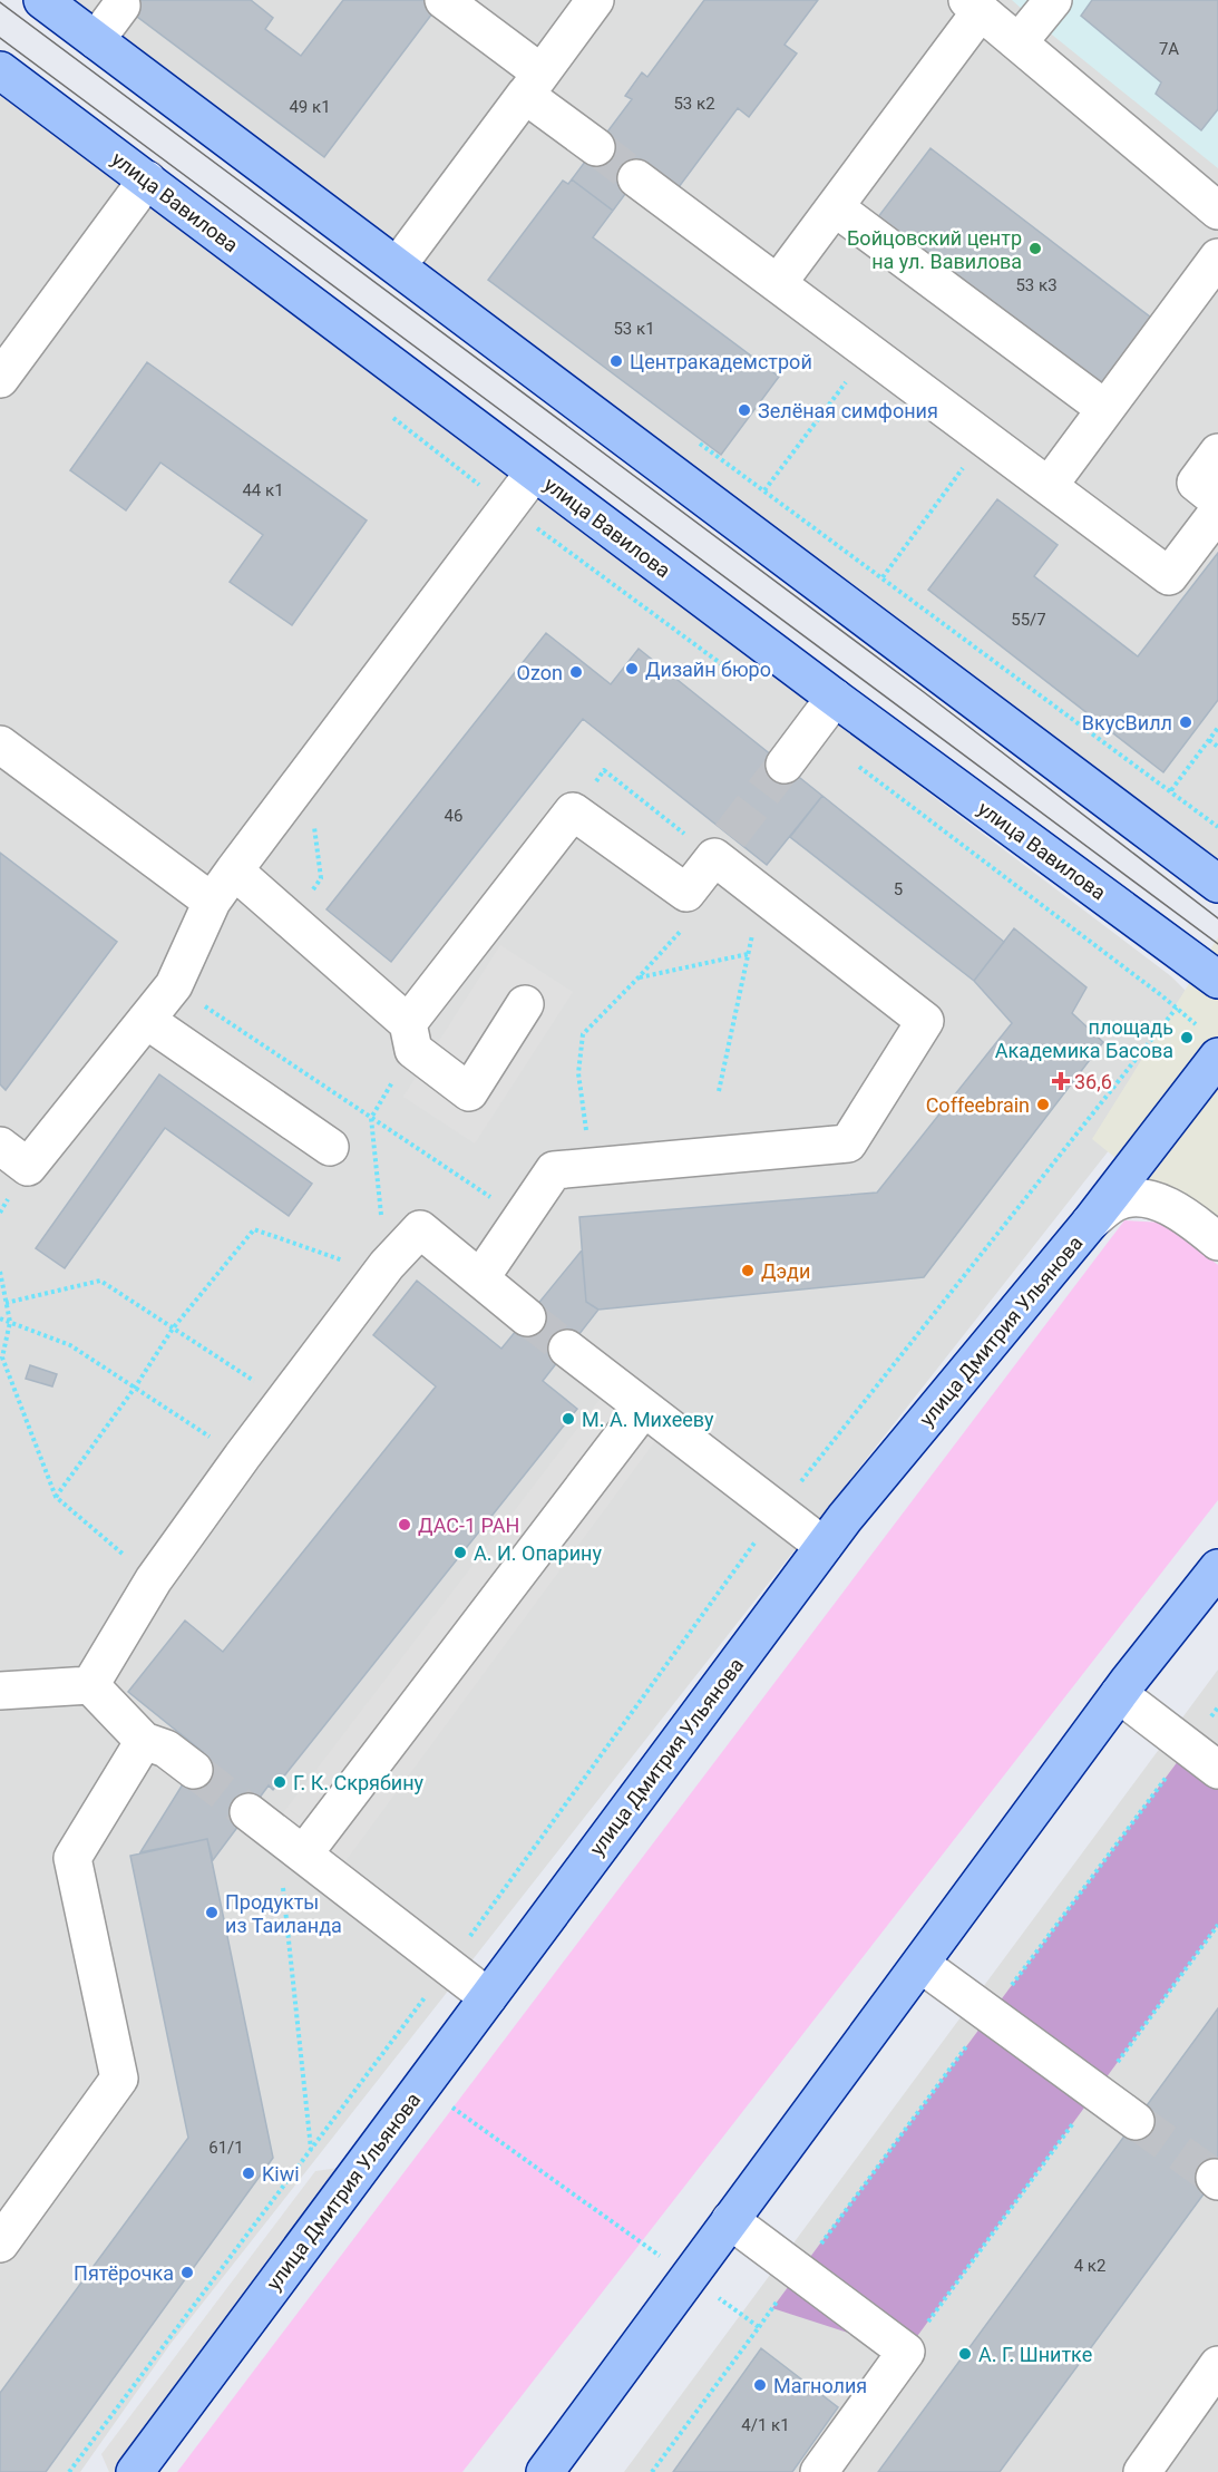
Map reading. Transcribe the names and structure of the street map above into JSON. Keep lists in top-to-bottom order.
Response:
{
  "streets": {
    "main road": ["улица Вавилова", "улица Дмитрия Ульянова"]
  },
  "places": {
    "other": [
      "Бойцовский центр на ул. Вавилова",
      "Центракадемстрой",
      "Зелёная симфония",
      "Дизайн бюро",
      "Ozon",
      "ВкусВилл",
      "площадь Академика Басова",
      "Coffeebrain",
      "Дэди",
      "М. А. Михееву",
      "ДАС-1 РАН",
      "А. И. Опарину",
      "Г. К. Скрябину",
      "Продукты из Таиланда",
      "Kiwi",
      "Пятёрочка",
      "А. Г. Шнитке",
      "Магнолия"
    ],
    "health": ["36,6"]
  },
  "house_numbers": [
    "7А",
    "53 к2",
    "49 к1",
    "53 к3",
    "53 к1",
    "44 к1",
    "55/7",
    "46",
    "5",
    "61/1",
    "4 к2",
    "4/1 к1"
  ]
}
